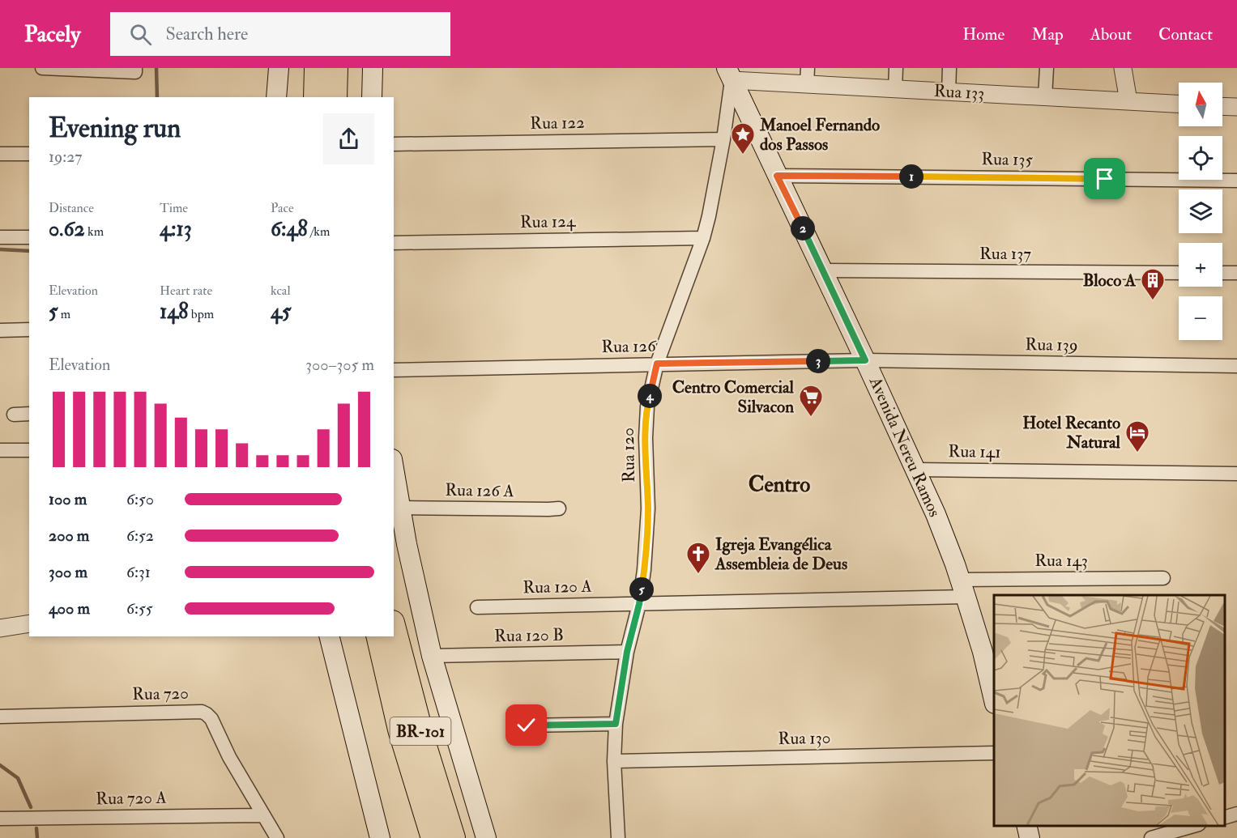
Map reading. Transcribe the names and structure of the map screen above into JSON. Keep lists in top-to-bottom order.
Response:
{
  "streets": {
    "highway": ["BR-101"],
    "main road": ["Avenida Nereu Ramos"],
    "street": [
      "Rua 133",
      "Rua 122",
      "Rua 135",
      "Rua 124",
      "Rua 137",
      "Rua 139",
      "Rua 126",
      "Rua 141",
      "Rua 120",
      "Rua 126 A",
      "Rua 143",
      "Rua 120 A",
      "Rua 120 B",
      "Rua 720",
      "Rua 130",
      "Rua 720 A"
    ]
  },
  "crossings": [
    ["Rua 133", "Avenida Nereu Ramos"],
    ["Rua 133", "Rua 120"],
    ["Rua 122", "Rua 120"],
    ["Rua 135", "Avenida Nereu Ramos"],
    ["Rua 124", "Rua 120"],
    ["Rua 137", "Avenida Nereu Ramos"],
    ["Rua 139", "Rua 126"],
    ["Rua 139", "Avenida Nereu Ramos"],
    ["Rua 126", "Avenida Nereu Ramos"],
    ["Rua 126", "Rua 120"],
    ["Avenida Nereu Ramos", "Rua 141"],
    ["Avenida Nereu Ramos", "Rua 120"],
    ["Avenida Nereu Ramos", "Rua 143"],
    ["Rua 120", "Rua 143"],
    ["Rua 120", "Rua 120 A"],
    ["Rua 120", "Rua 120 B"],
    ["Rua 120", "Rua 130"],
    ["Rua 143", "Rua 120 A"],
    ["Rua 720", "Rua 720 A"]
  ],
  "districts": ["Centro"],
  "places": {
    "place": ["Manoel Fernando dos Passos"],
    "building": ["Bloco A"],
    "supermarket": ["Centro Comercial Silvacon"],
    "hotel": ["Hotel Recanto Natural"],
    "church": ["Igreja Evangélica Assembleia de Deus"]
  },
  "north": "top",
  "page": {
    "header": "Pacely",
    "search": "Search here",
    "nav": [
      "Home",
      "Map",
      "About",
      "Contact"
    ],
    "map_buttons": ["+", "−"],
    "heading": ["Evening run", "19:27"],
    "pins": [
      "1",
      "2",
      "3",
      "4",
      "5"
    ],
    "stats": [
      ["Distance", "0.62 km"],
      ["Time", "4:13"],
      ["Pace", "6:48 /km"],
      ["Elevation", "5 m"],
      ["Heart rate", "148 bpm"],
      ["kcal", "45"]
    ],
    "chart": ["Elevation", "300–305 m"],
    "list": [
      {
        "name": "100 m",
        "note": "6:50"
      },
      {
        "name": "200 m",
        "note": "6:52"
      },
      {
        "name": "300 m",
        "note": "6:31"
      },
      {
        "name": "400 m",
        "note": "6:55"
      }
    ]
  }
}
